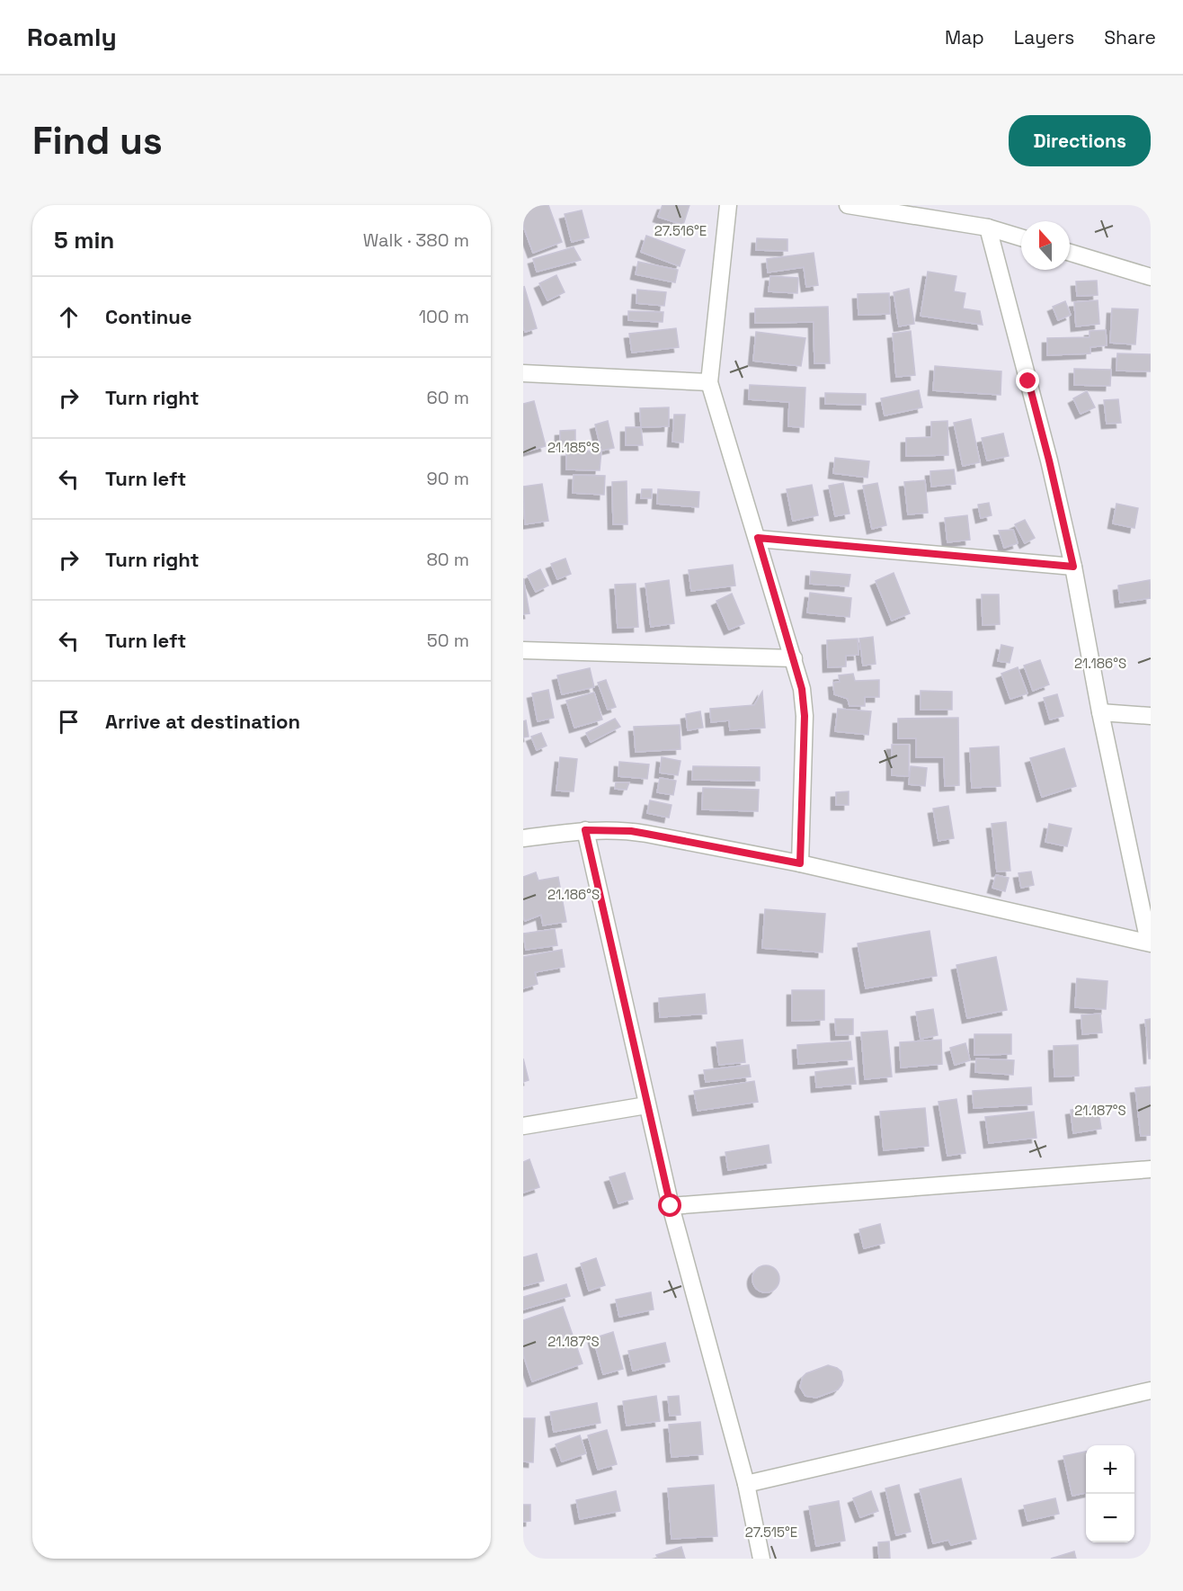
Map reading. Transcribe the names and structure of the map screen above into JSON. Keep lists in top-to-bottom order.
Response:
{
  "north": "top",
  "page": {
    "header": "Roamly",
    "nav": ["Map", "Layers", "Share"],
    "buttons": "Directions",
    "title": "Find us",
    "heading": ["5 min", "Walk · 380 m"],
    "list": [
      ["Continue", "100 m"],
      ["Turn right", "60 m"],
      ["Turn left", "90 m"],
      ["Turn right", "80 m"],
      ["Turn left", "50 m"],
      "Arrive at destination"
    ],
    "map_buttons": ["+", "−"]
  },
  "coordinates": [
    "27.516°E",
    "21.185°S",
    "21.186°S",
    "21.187°S",
    "27.515°E"
  ]
}
